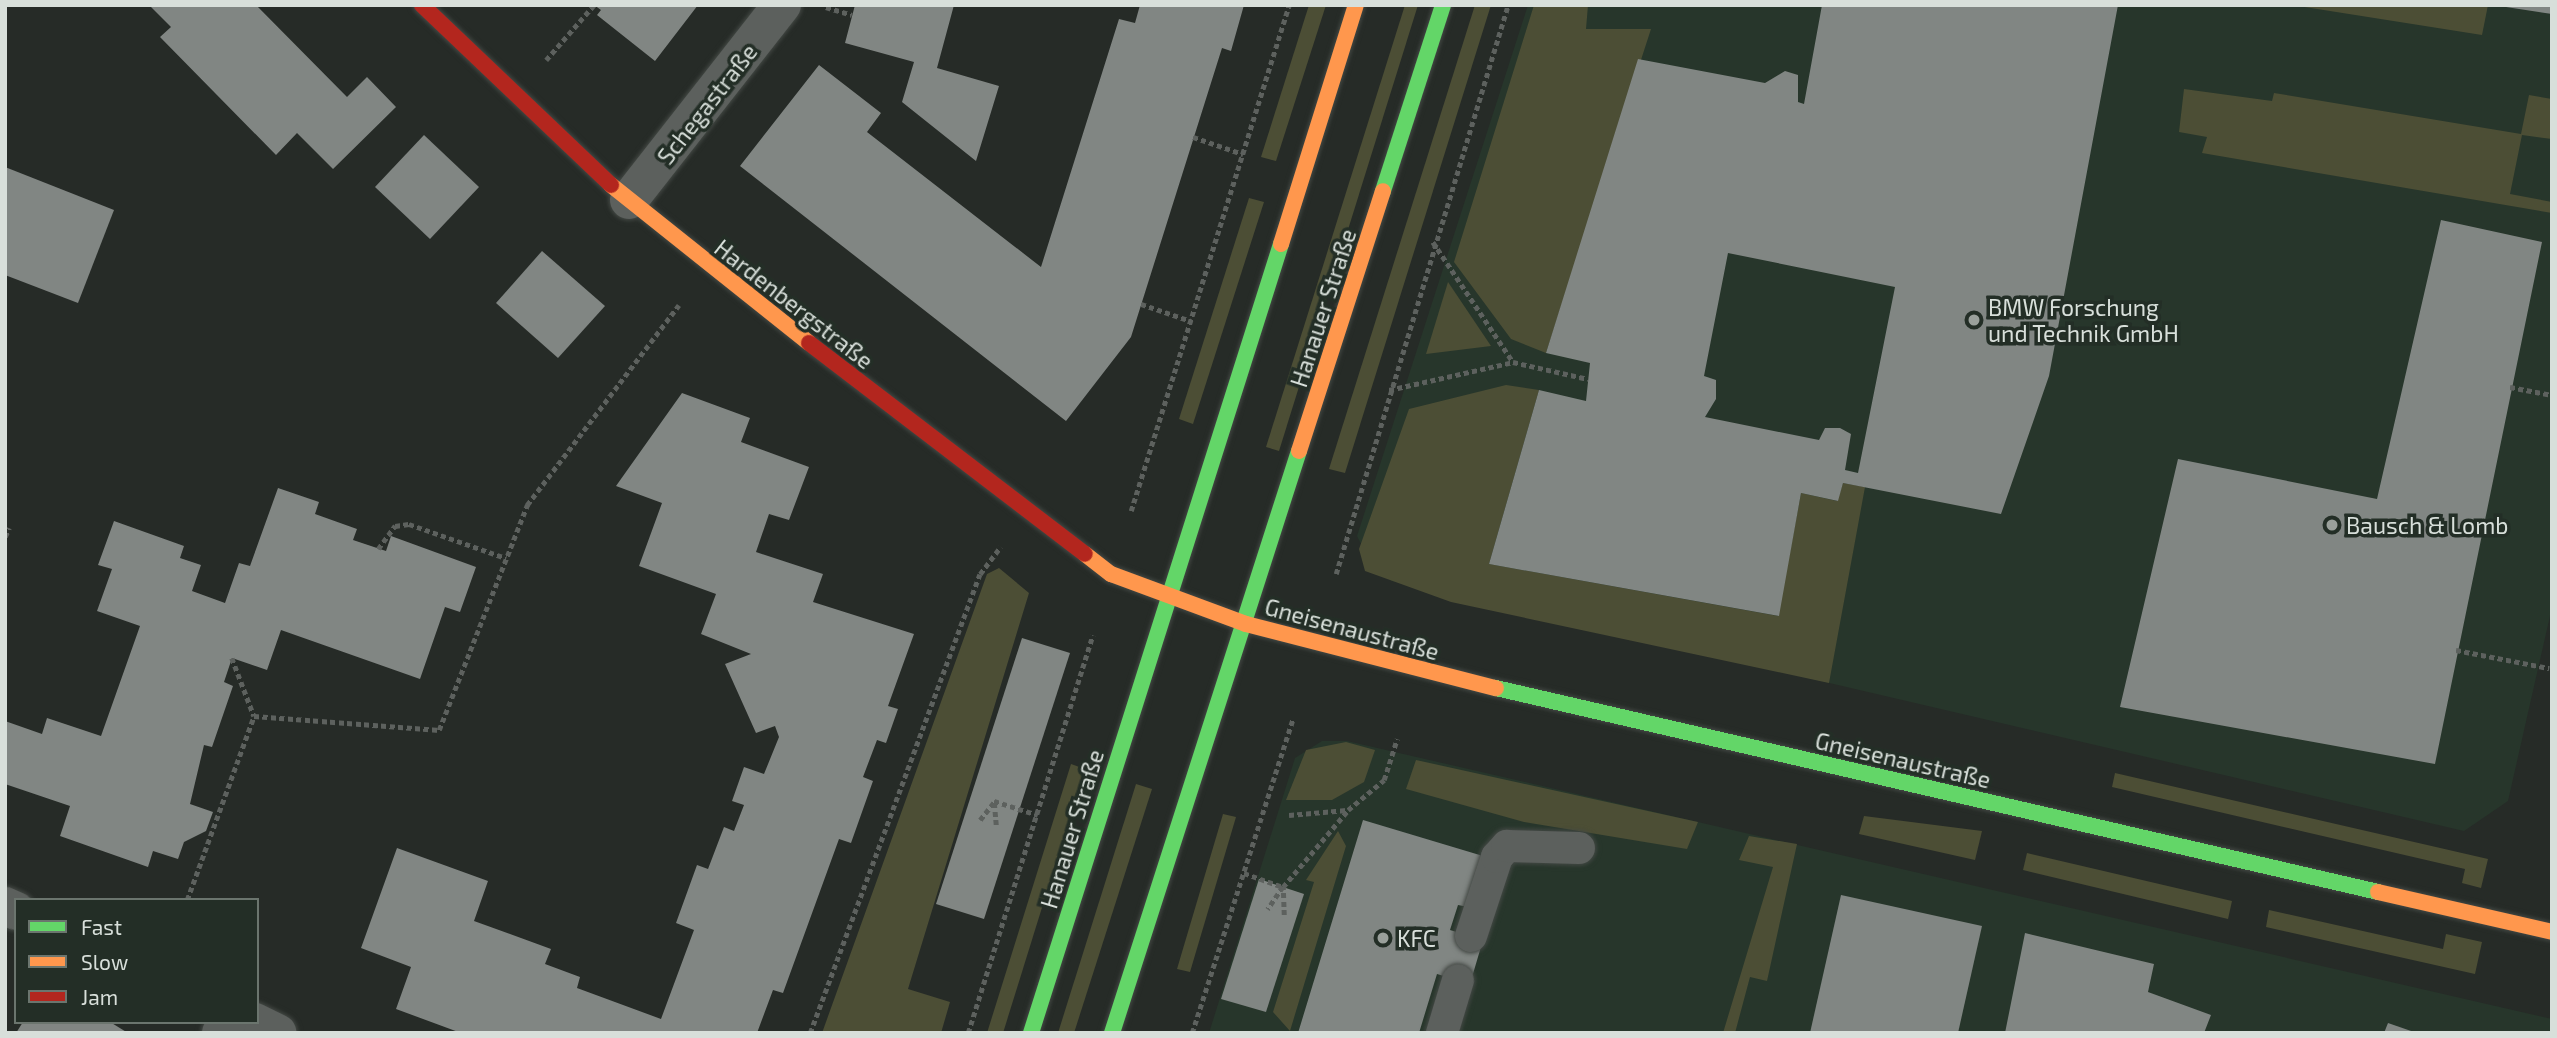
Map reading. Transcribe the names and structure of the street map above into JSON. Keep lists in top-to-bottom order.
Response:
{
  "streets": {
    "street": [
      "Schegastraße",
      "Hardenbergstraße",
      "Hanauer Straße",
      "Gneisenaustraße"
    ]
  },
  "crossings": [
    ["Schegastraße", "Hardenbergstraße"],
    ["Hardenbergstraße", "Hanauer Straße"],
    ["Hanauer Straße", "Gneisenaustraße"]
  ],
  "places": ["BMW Forschung und Technik GmbH", "Bausch & Lomb", "KFC"],
  "legend": ["Fast", "Slow", "Jam"]
}
